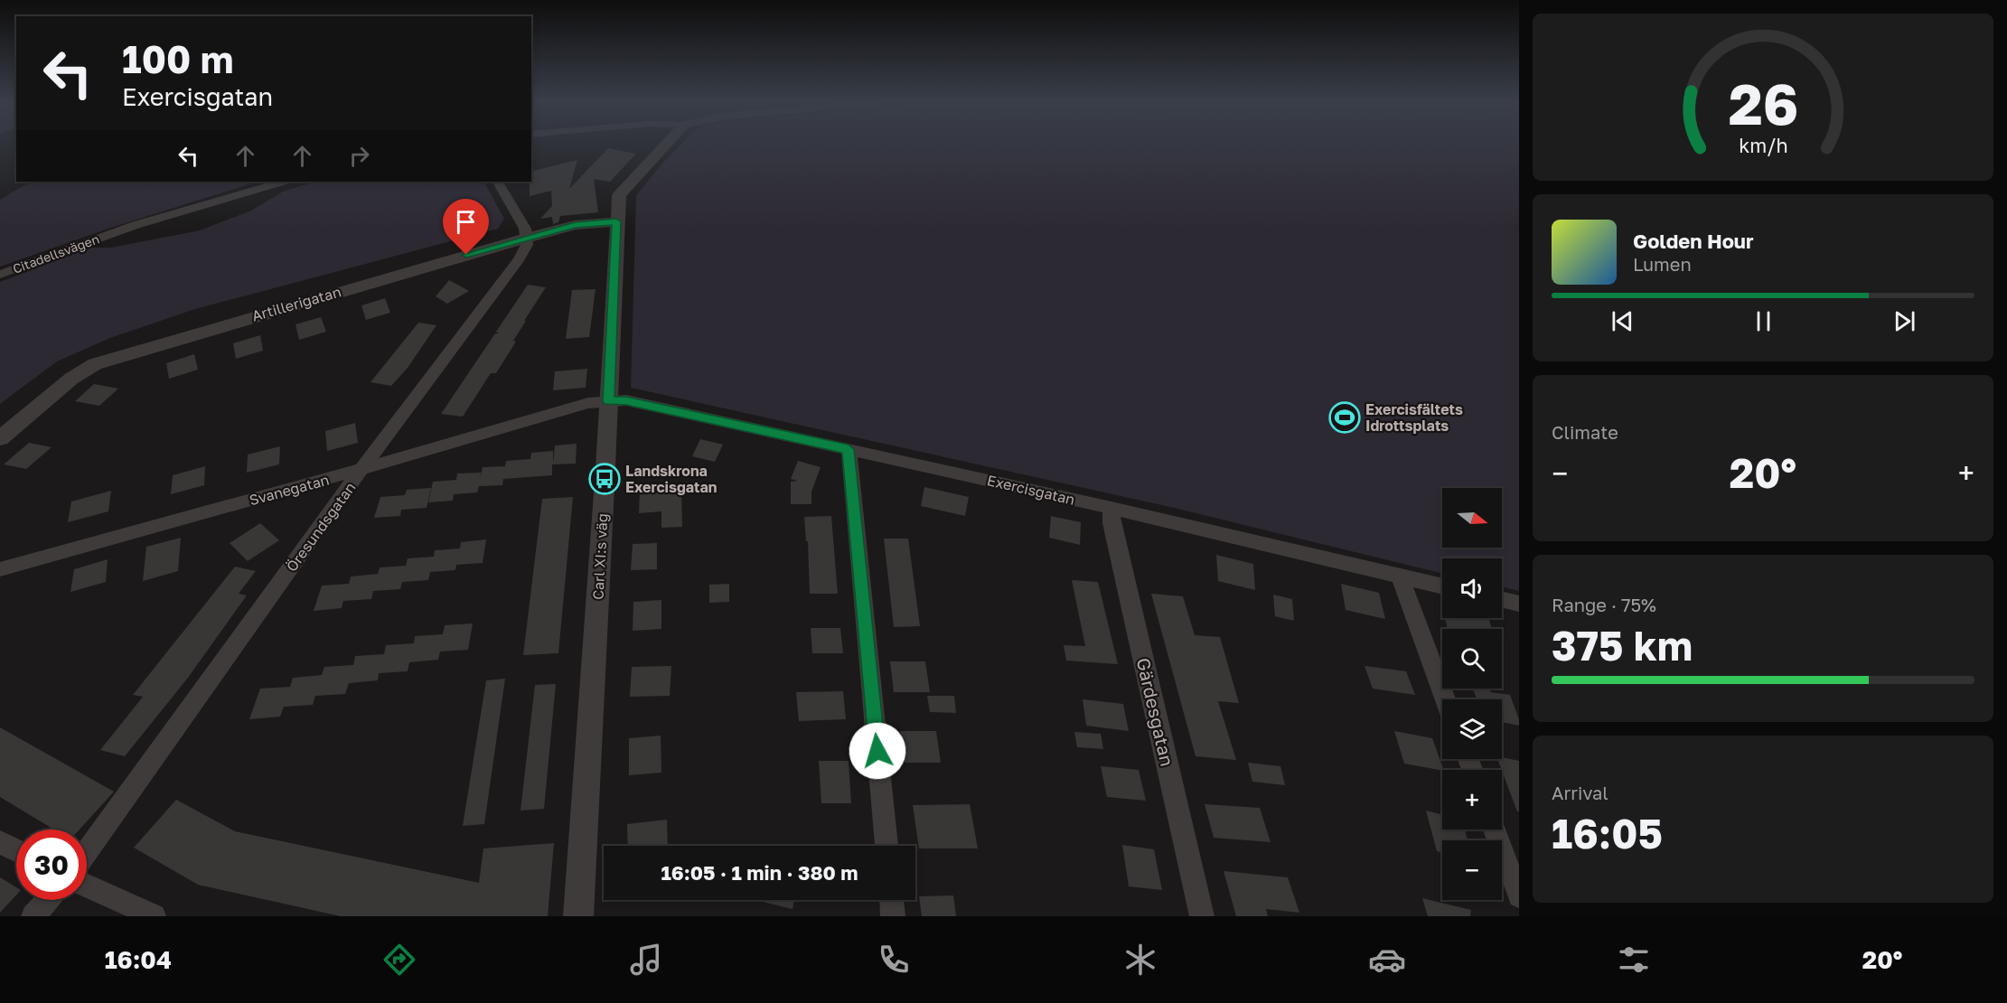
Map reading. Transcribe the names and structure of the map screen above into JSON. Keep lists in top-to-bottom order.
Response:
{
  "streets": {
    "street": [
      "Citadellsvägen",
      "Artillerigatan",
      "Svanegatan",
      "Exercisgatan",
      "Öresundsgatan",
      "Carl XI:s väg",
      "Gärdesgatan"
    ]
  },
  "crossings": [
    ["Artillerigatan", "Öresundsgatan"],
    ["Artillerigatan", "Carl XI:s väg"],
    ["Svanegatan", "Exercisgatan"],
    ["Svanegatan", "Öresundsgatan"],
    ["Svanegatan", "Carl XI:s väg"],
    ["Exercisgatan", "Carl XI:s väg"],
    ["Exercisgatan", "Gärdesgatan"]
  ],
  "places": {
    "sports": ["Exercisfältets Idrottsplats"],
    "bus stop": ["Landskrona Exercisgatan"]
  },
  "north": "right",
  "page": {
    "turn": ["100 m", "Exercisgatan"],
    "song": ["Golden Hour", "Lumen"],
    "tile": [
      "Climate",
      ["Range · 75%", "375 km"],
      ["Arrival", "16:05"]
    ],
    "heat": ["−", "20°", "+"],
    "map_buttons": ["+", "−"],
    "limit": "30",
    "trip": "16:05 · 1 min · 380 m",
    "tabs": ["16:04", "20°"],
    "gauge": ["26", "km/h"]
  }
}
